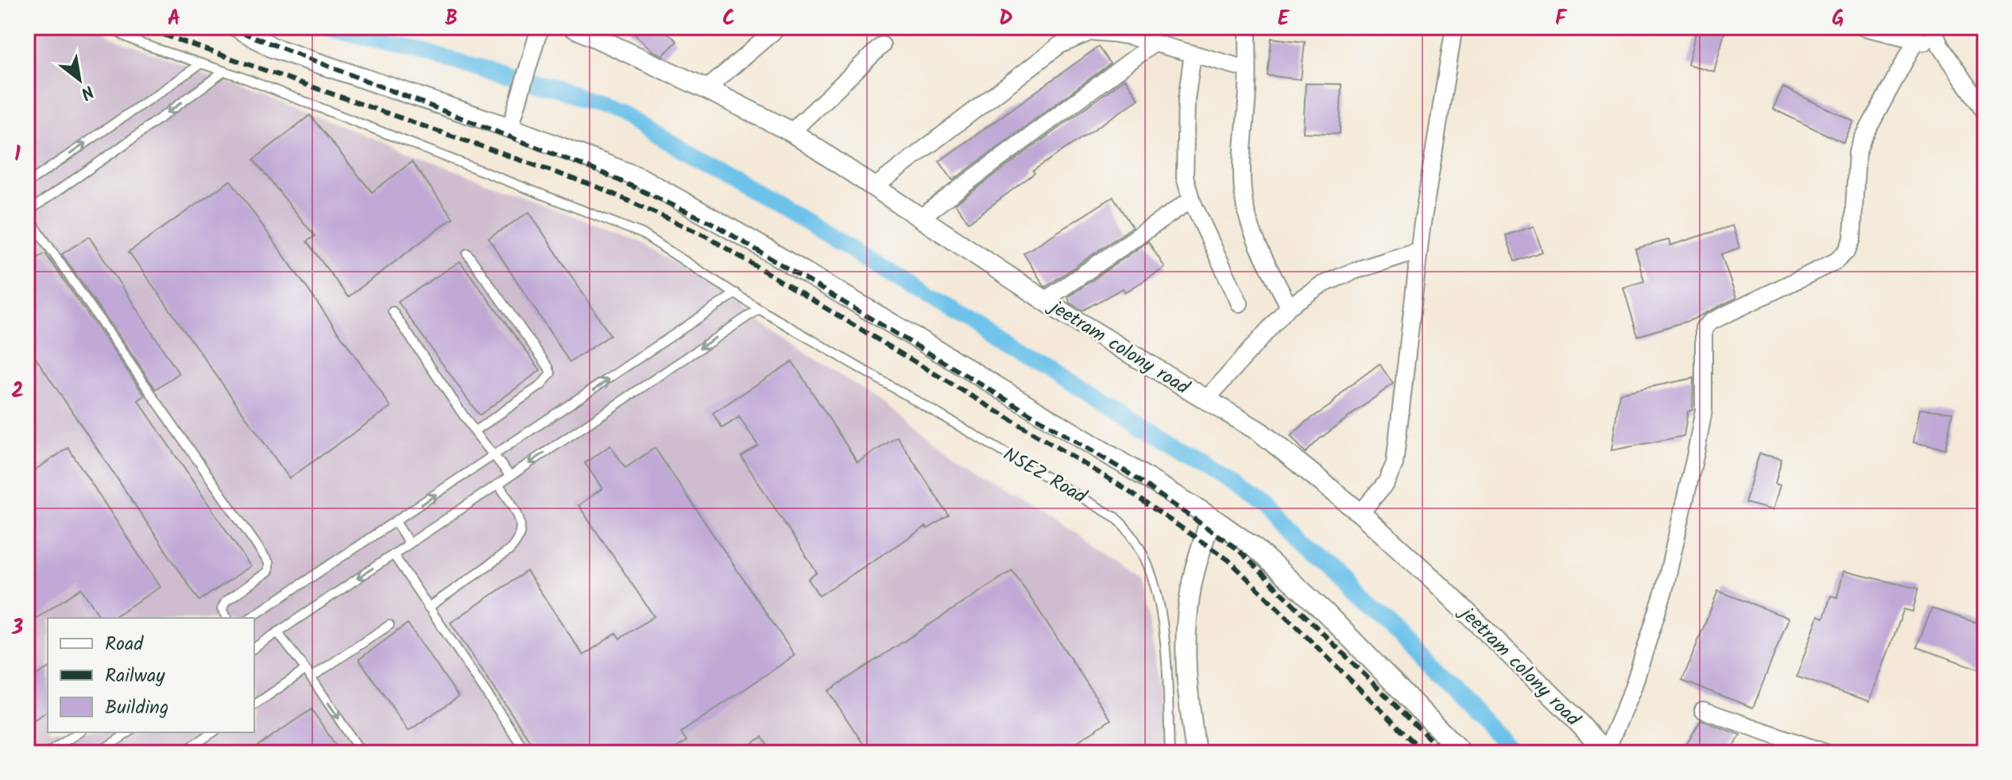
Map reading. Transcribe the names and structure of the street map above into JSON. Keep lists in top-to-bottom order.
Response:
{
  "streets": {
    "street": ["jeetram colony road"],
    "lane": ["NSEZ Road"]
  },
  "legend": ["Road", "Railway", "Building"],
  "north": "bottom right",
  "grid": {
    "columns": [
      "A",
      "B",
      "C",
      "D",
      "E",
      "F",
      "G"
    ],
    "rows": ["1", "2", "3"]
  }
}
